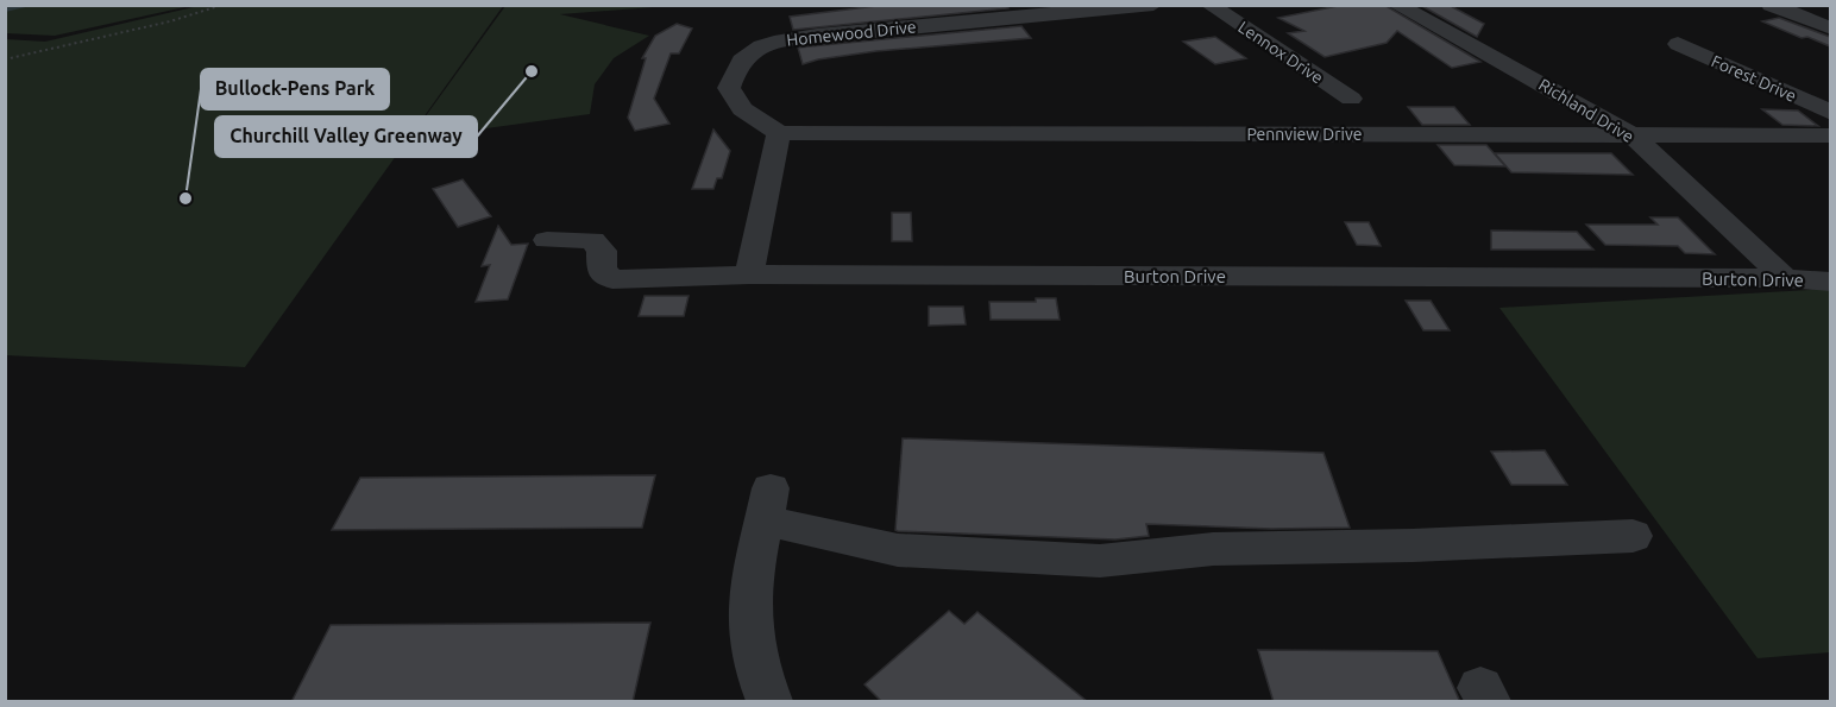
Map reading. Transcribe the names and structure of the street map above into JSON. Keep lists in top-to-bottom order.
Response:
{
  "streets": {
    "street": [
      "Homewood Drive",
      "Lennox Drive",
      "Forest Drive",
      "Richland Drive",
      "Pennview Drive",
      "Burton Drive"
    ]
  },
  "crossings": [
    ["Homewood Drive", "Pennview Drive"],
    ["Richland Drive", "Pennview Drive"],
    ["Richland Drive", "Burton Drive"]
  ],
  "places": ["Churchill Valley Greenway", "Bullock-Pens Park"]
}
